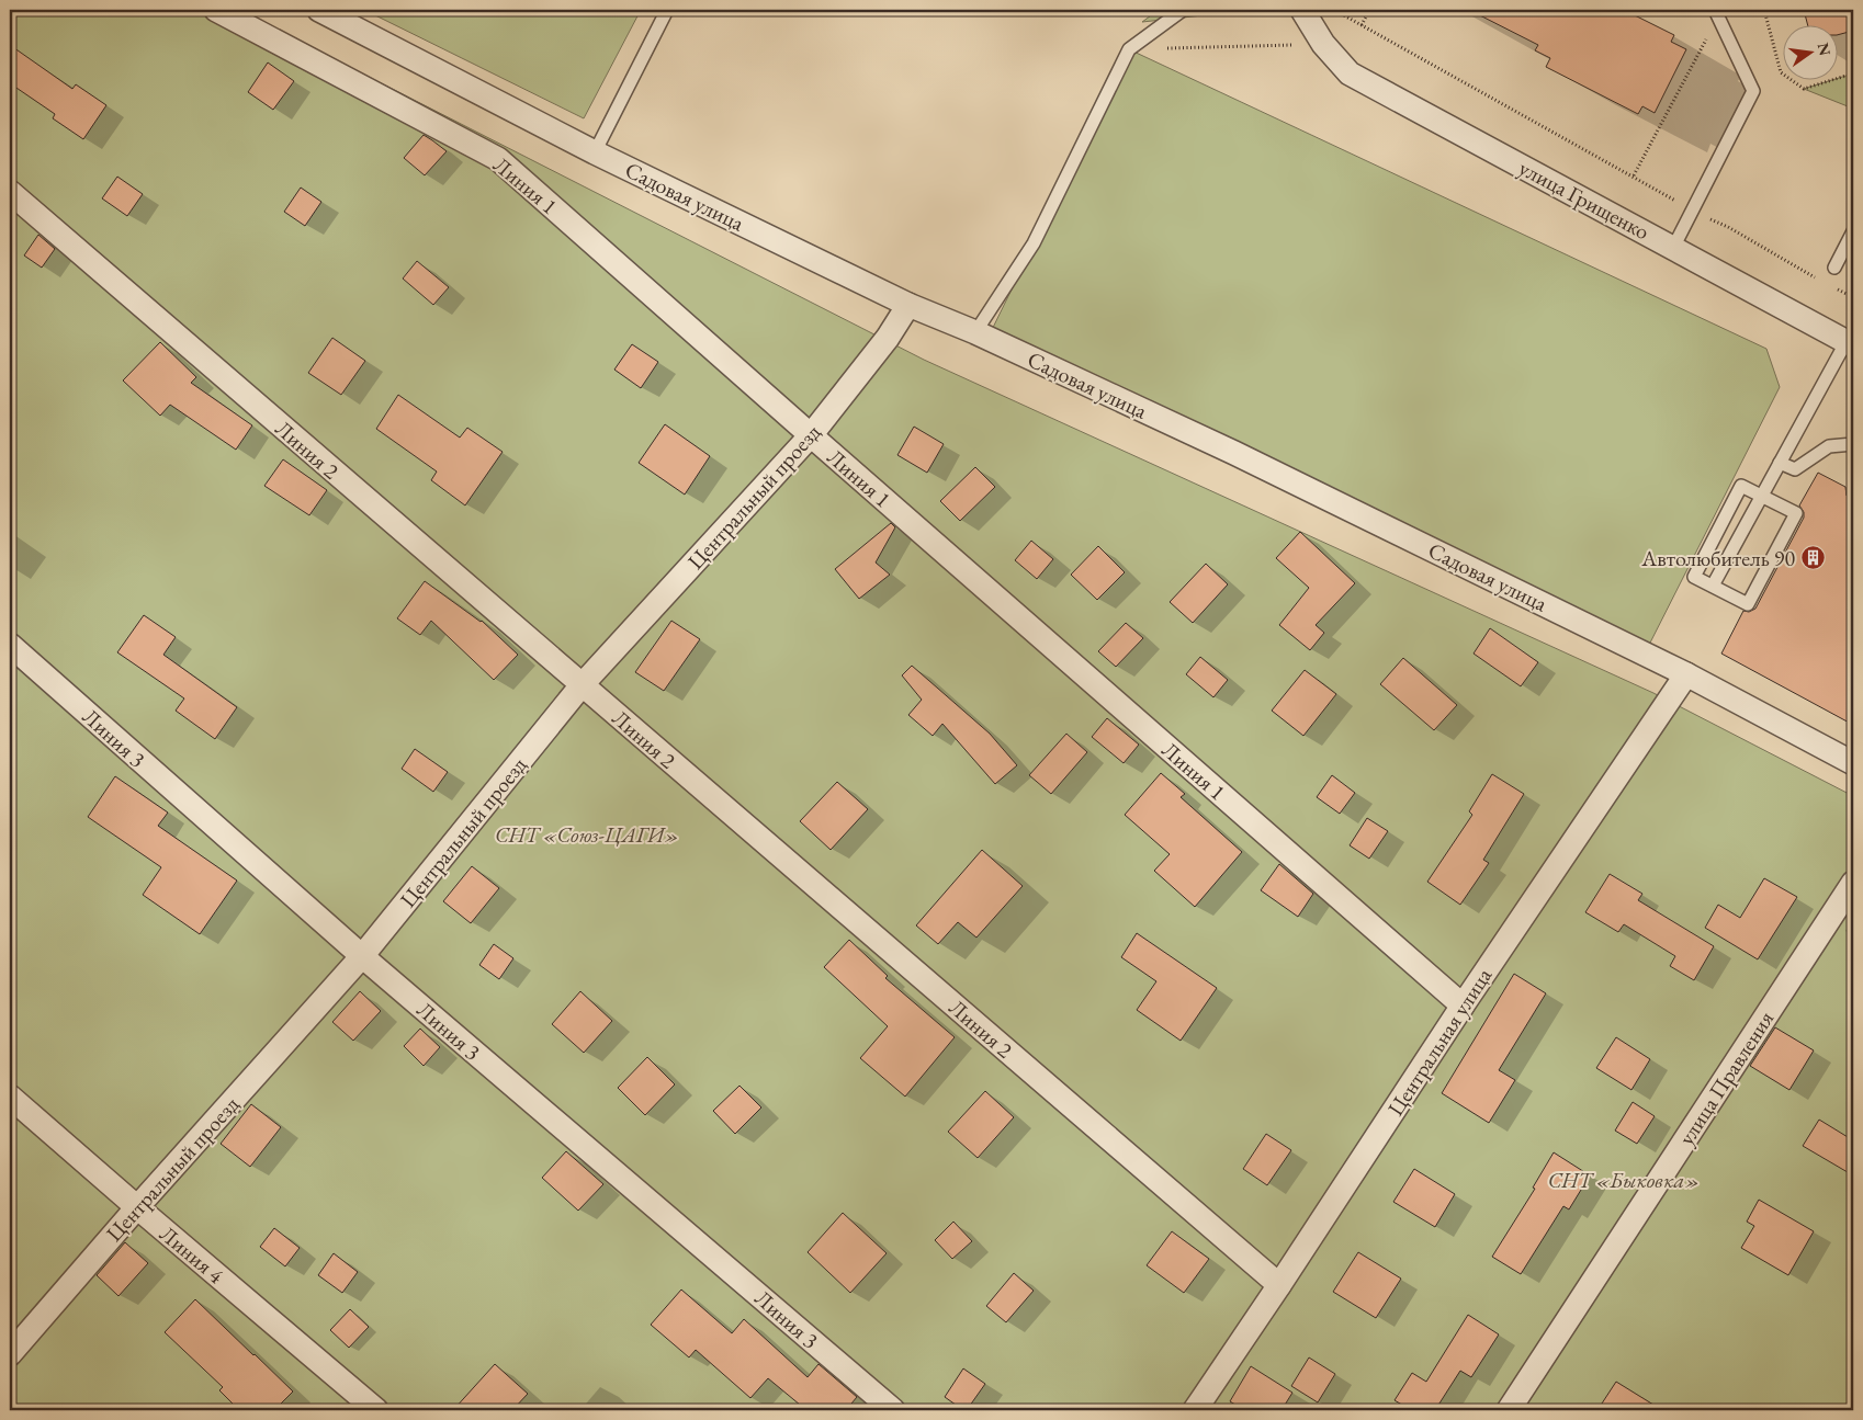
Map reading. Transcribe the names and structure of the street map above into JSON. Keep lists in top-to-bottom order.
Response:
{
  "streets": {
    "street": [
      "Линия 1",
      "Садовая улица",
      "улица Грищенко",
      "Линия 2",
      "Центральный проезд",
      "Линия 3",
      "Центральная улица",
      "улица Правления",
      "Линия 4"
    ]
  },
  "crossings": [
    ["Линия 1", "Центральный проезд"],
    ["Линия 1", "Центральная улица"],
    ["Садовая улица", "Центральный проезд"],
    ["Садовая улица", "Центральная улица"],
    ["Линия 2", "Центральный проезд"],
    ["Линия 2", "Центральная улица"],
    ["Центральный проезд", "Линия 3"],
    ["Центральный проезд", "Линия 4"]
  ],
  "parks": ["СНТ «Союз-ЦАГИ»", "СНТ «Быковка»"],
  "places": {
    "building": ["Автолюбитель 90"]
  },
  "north": "right"
}
